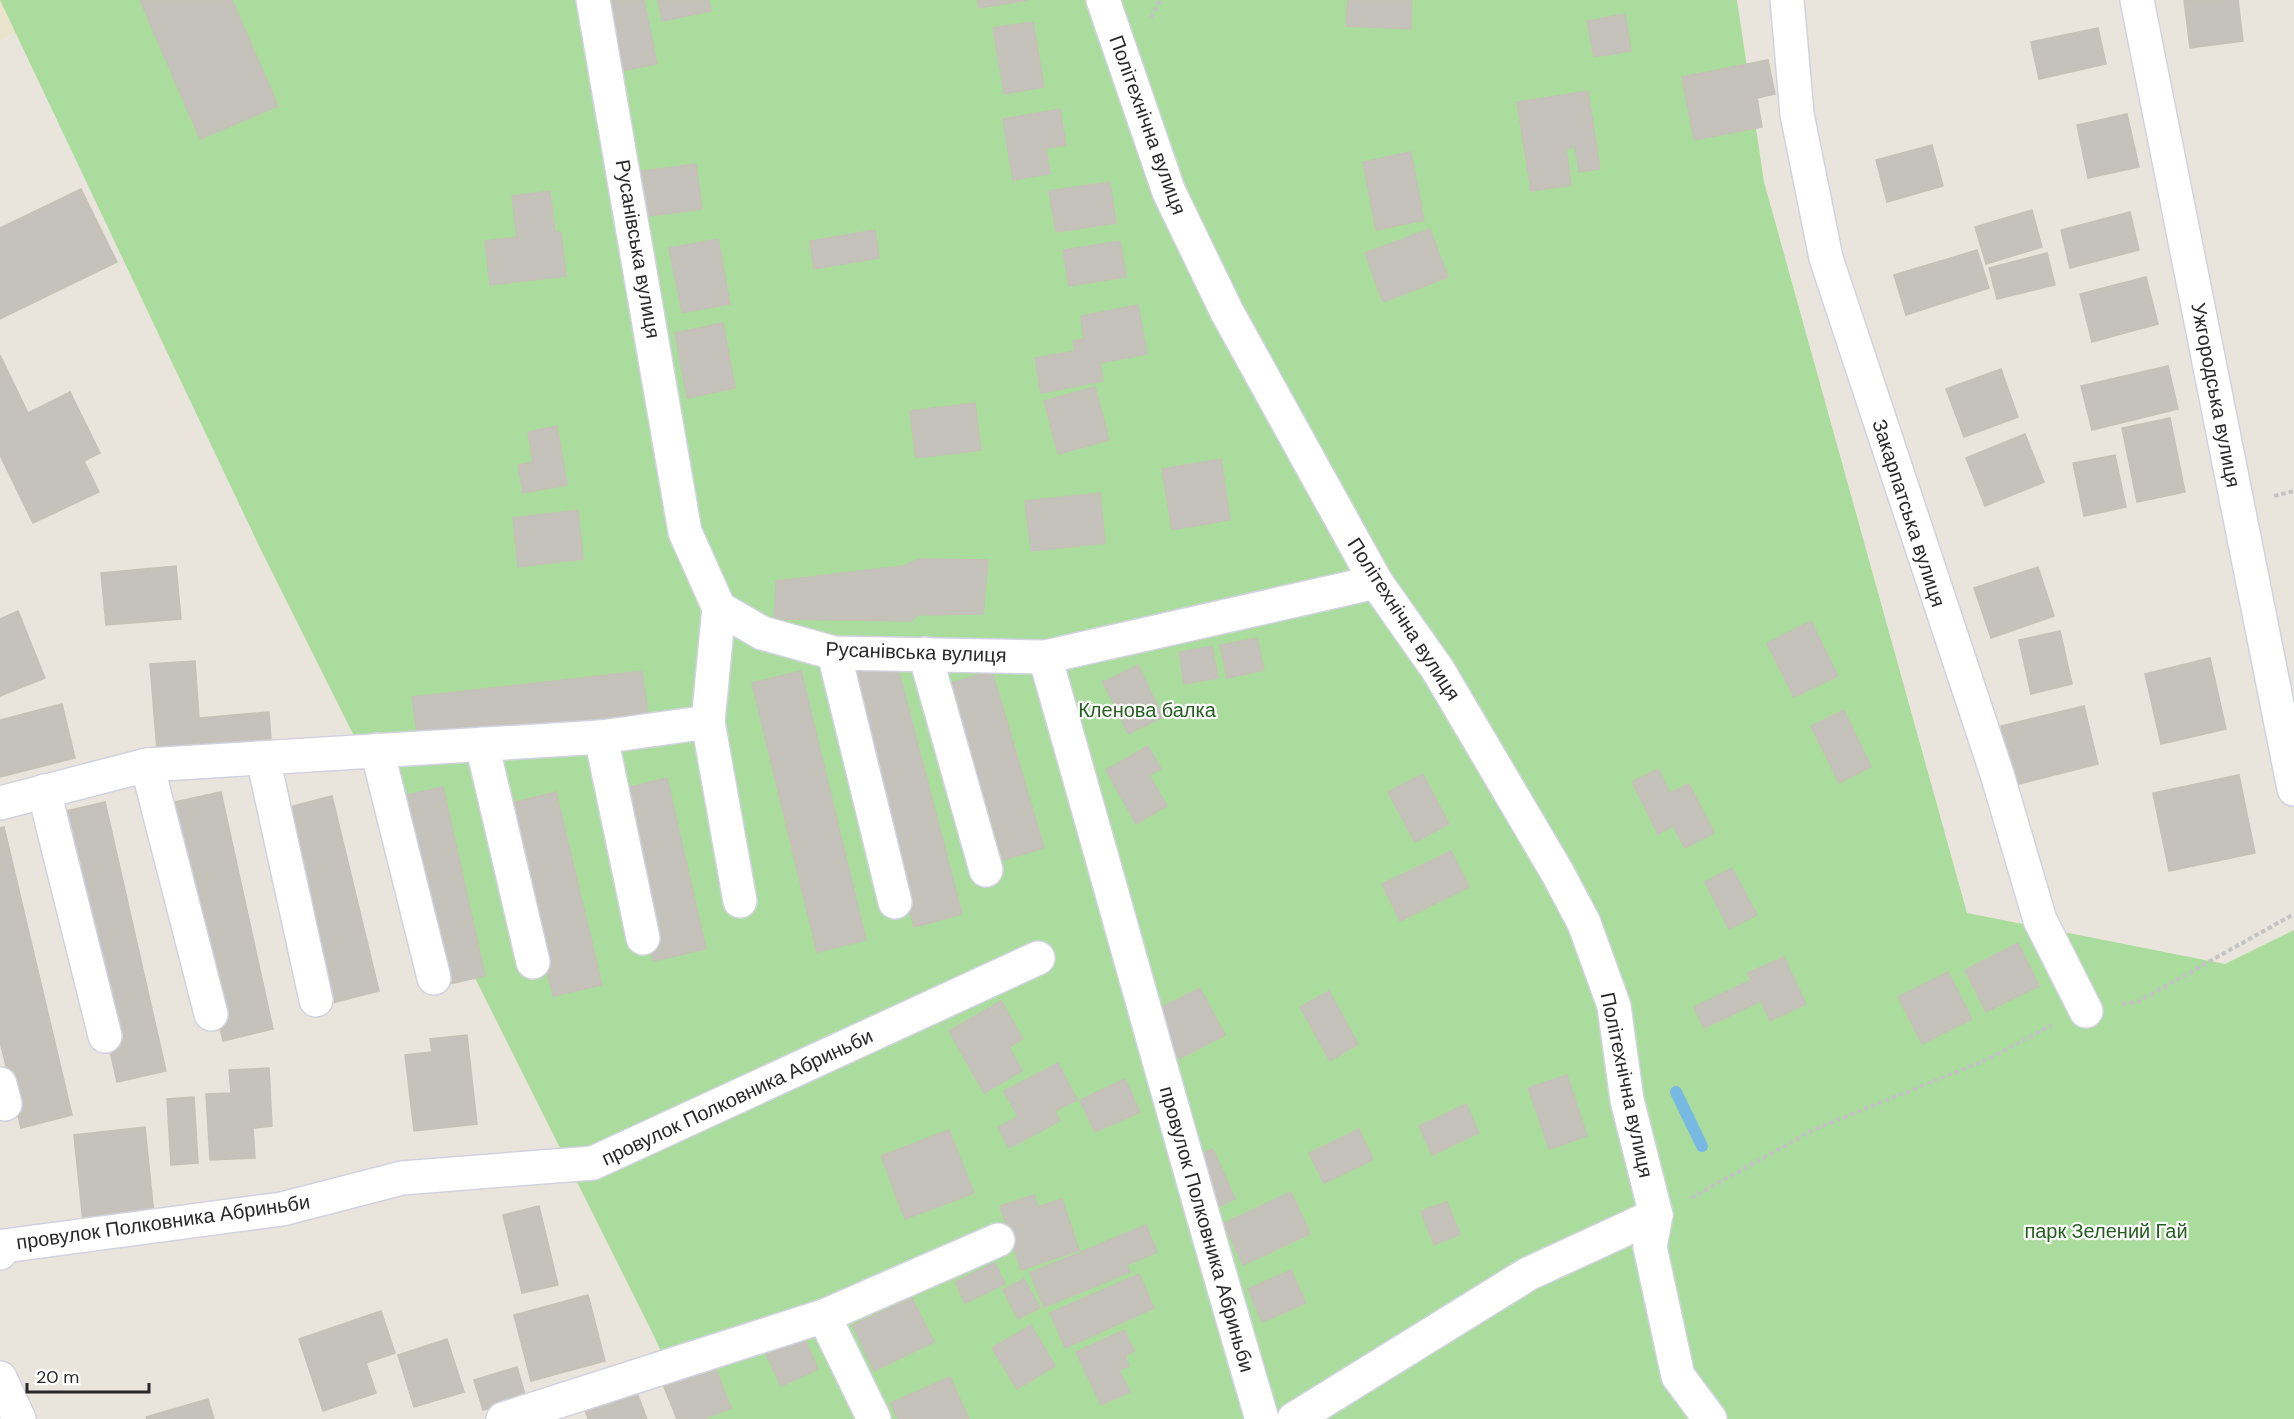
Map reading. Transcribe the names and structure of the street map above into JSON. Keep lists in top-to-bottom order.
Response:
{
  "streets": {
    "street": [
      "Політехнічна вулиця",
      "Русанівська вулиця",
      "Ужгородська вулиця",
      "Закарпатська вулиця",
      "провулок Полковника Абриньби"
    ]
  },
  "crossings": [
    ["Політехнічна вулиця", "Русанівська вулиця"],
    ["Русанівська вулиця", "провулок Полковника Абриньби"]
  ],
  "parks": ["Кленова балка", "парк Зелений Гай"],
  "scale_bar": "20 m"
}
